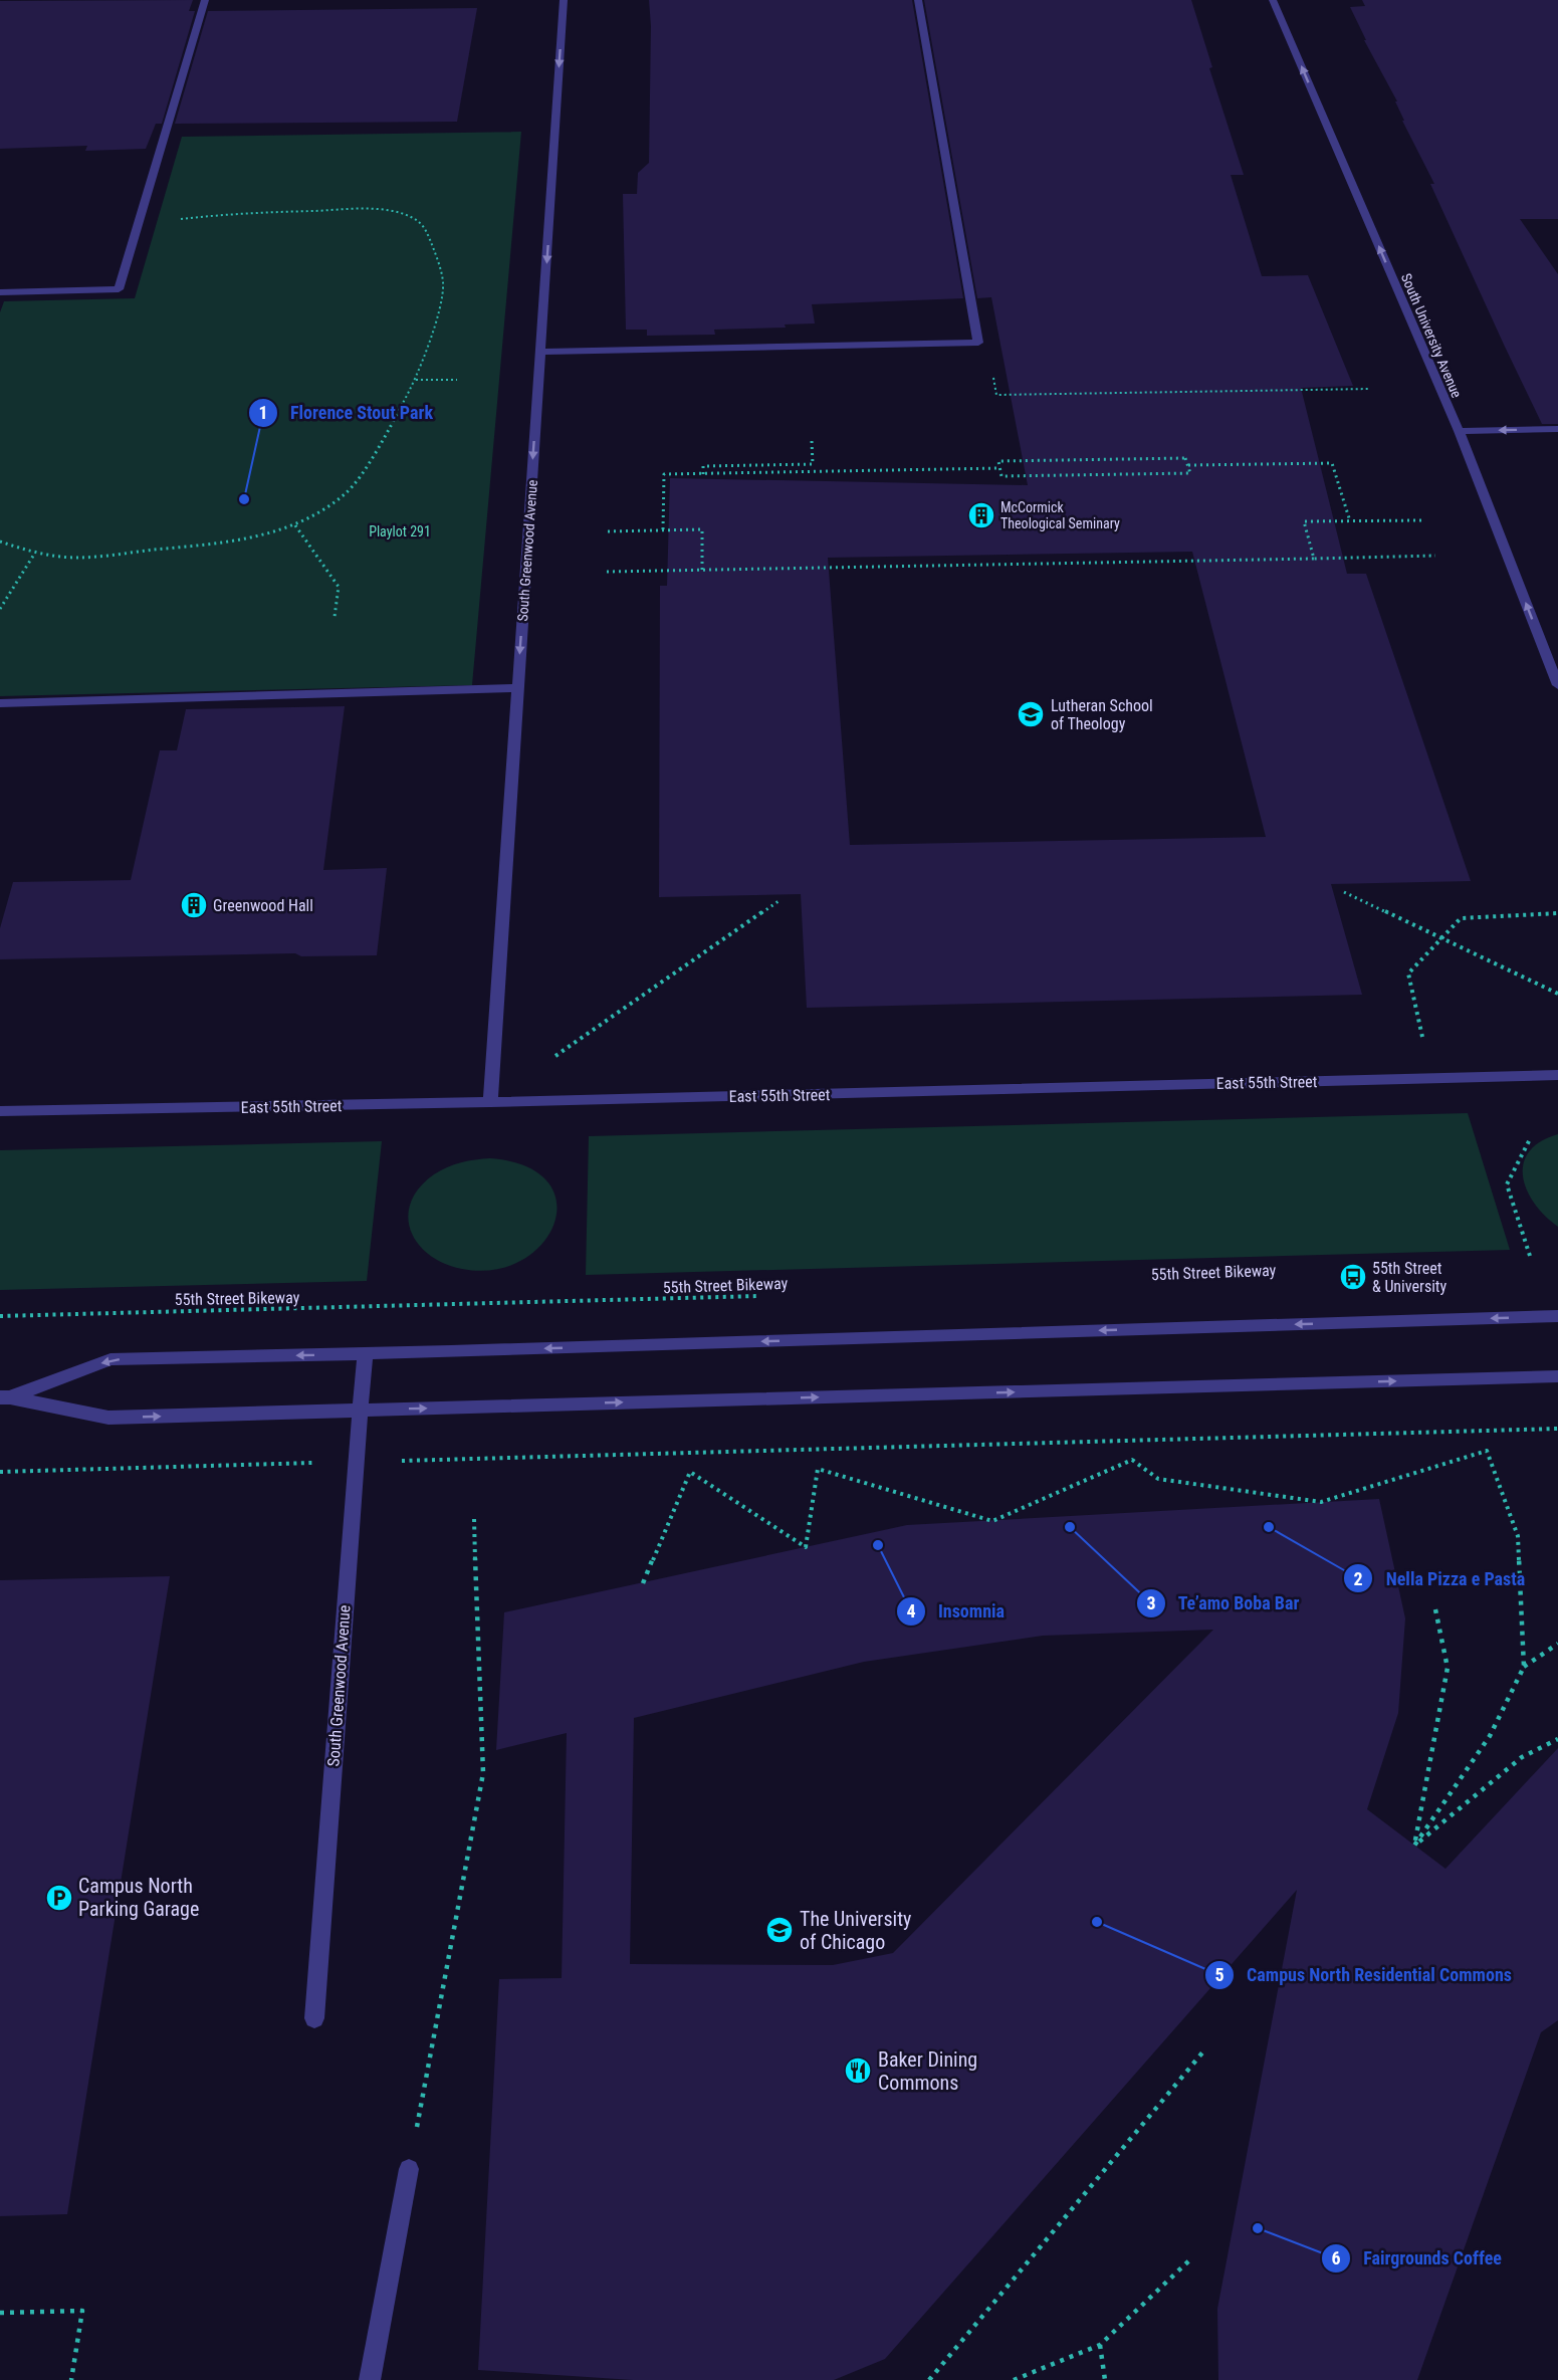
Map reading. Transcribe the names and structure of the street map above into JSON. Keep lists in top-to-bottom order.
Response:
{
  "streets": {
    "street": ["South University Avenue", "South Greenwood Avenue", "East 55th Street"],
    "path": ["55th Street Bikeway"]
  },
  "crossings": [
    ["South Greenwood Avenue", "East 55th Street"]
  ],
  "one_way": ["South University Avenue", "South Greenwood Avenue"],
  "parks": ["Playlot 291"],
  "places": {
    "other": [
      "Florence Stout Park",
      "Te’amo Boba Bar",
      "Nella Pizza e Pasta",
      "Insomnia",
      "Campus North Residential Commons",
      "Fairgrounds Coffee"
    ],
    "building": ["McCormick Theological Seminary", "Greenwood Hall"],
    "school or university": ["Lutheran School of Theology", "The University of Chicago"],
    "bus stop": ["55th Street & University"],
    "parking": ["Campus North Parking Garage"],
    "restaurant": ["Baker Dining Commons"]
  }
}
